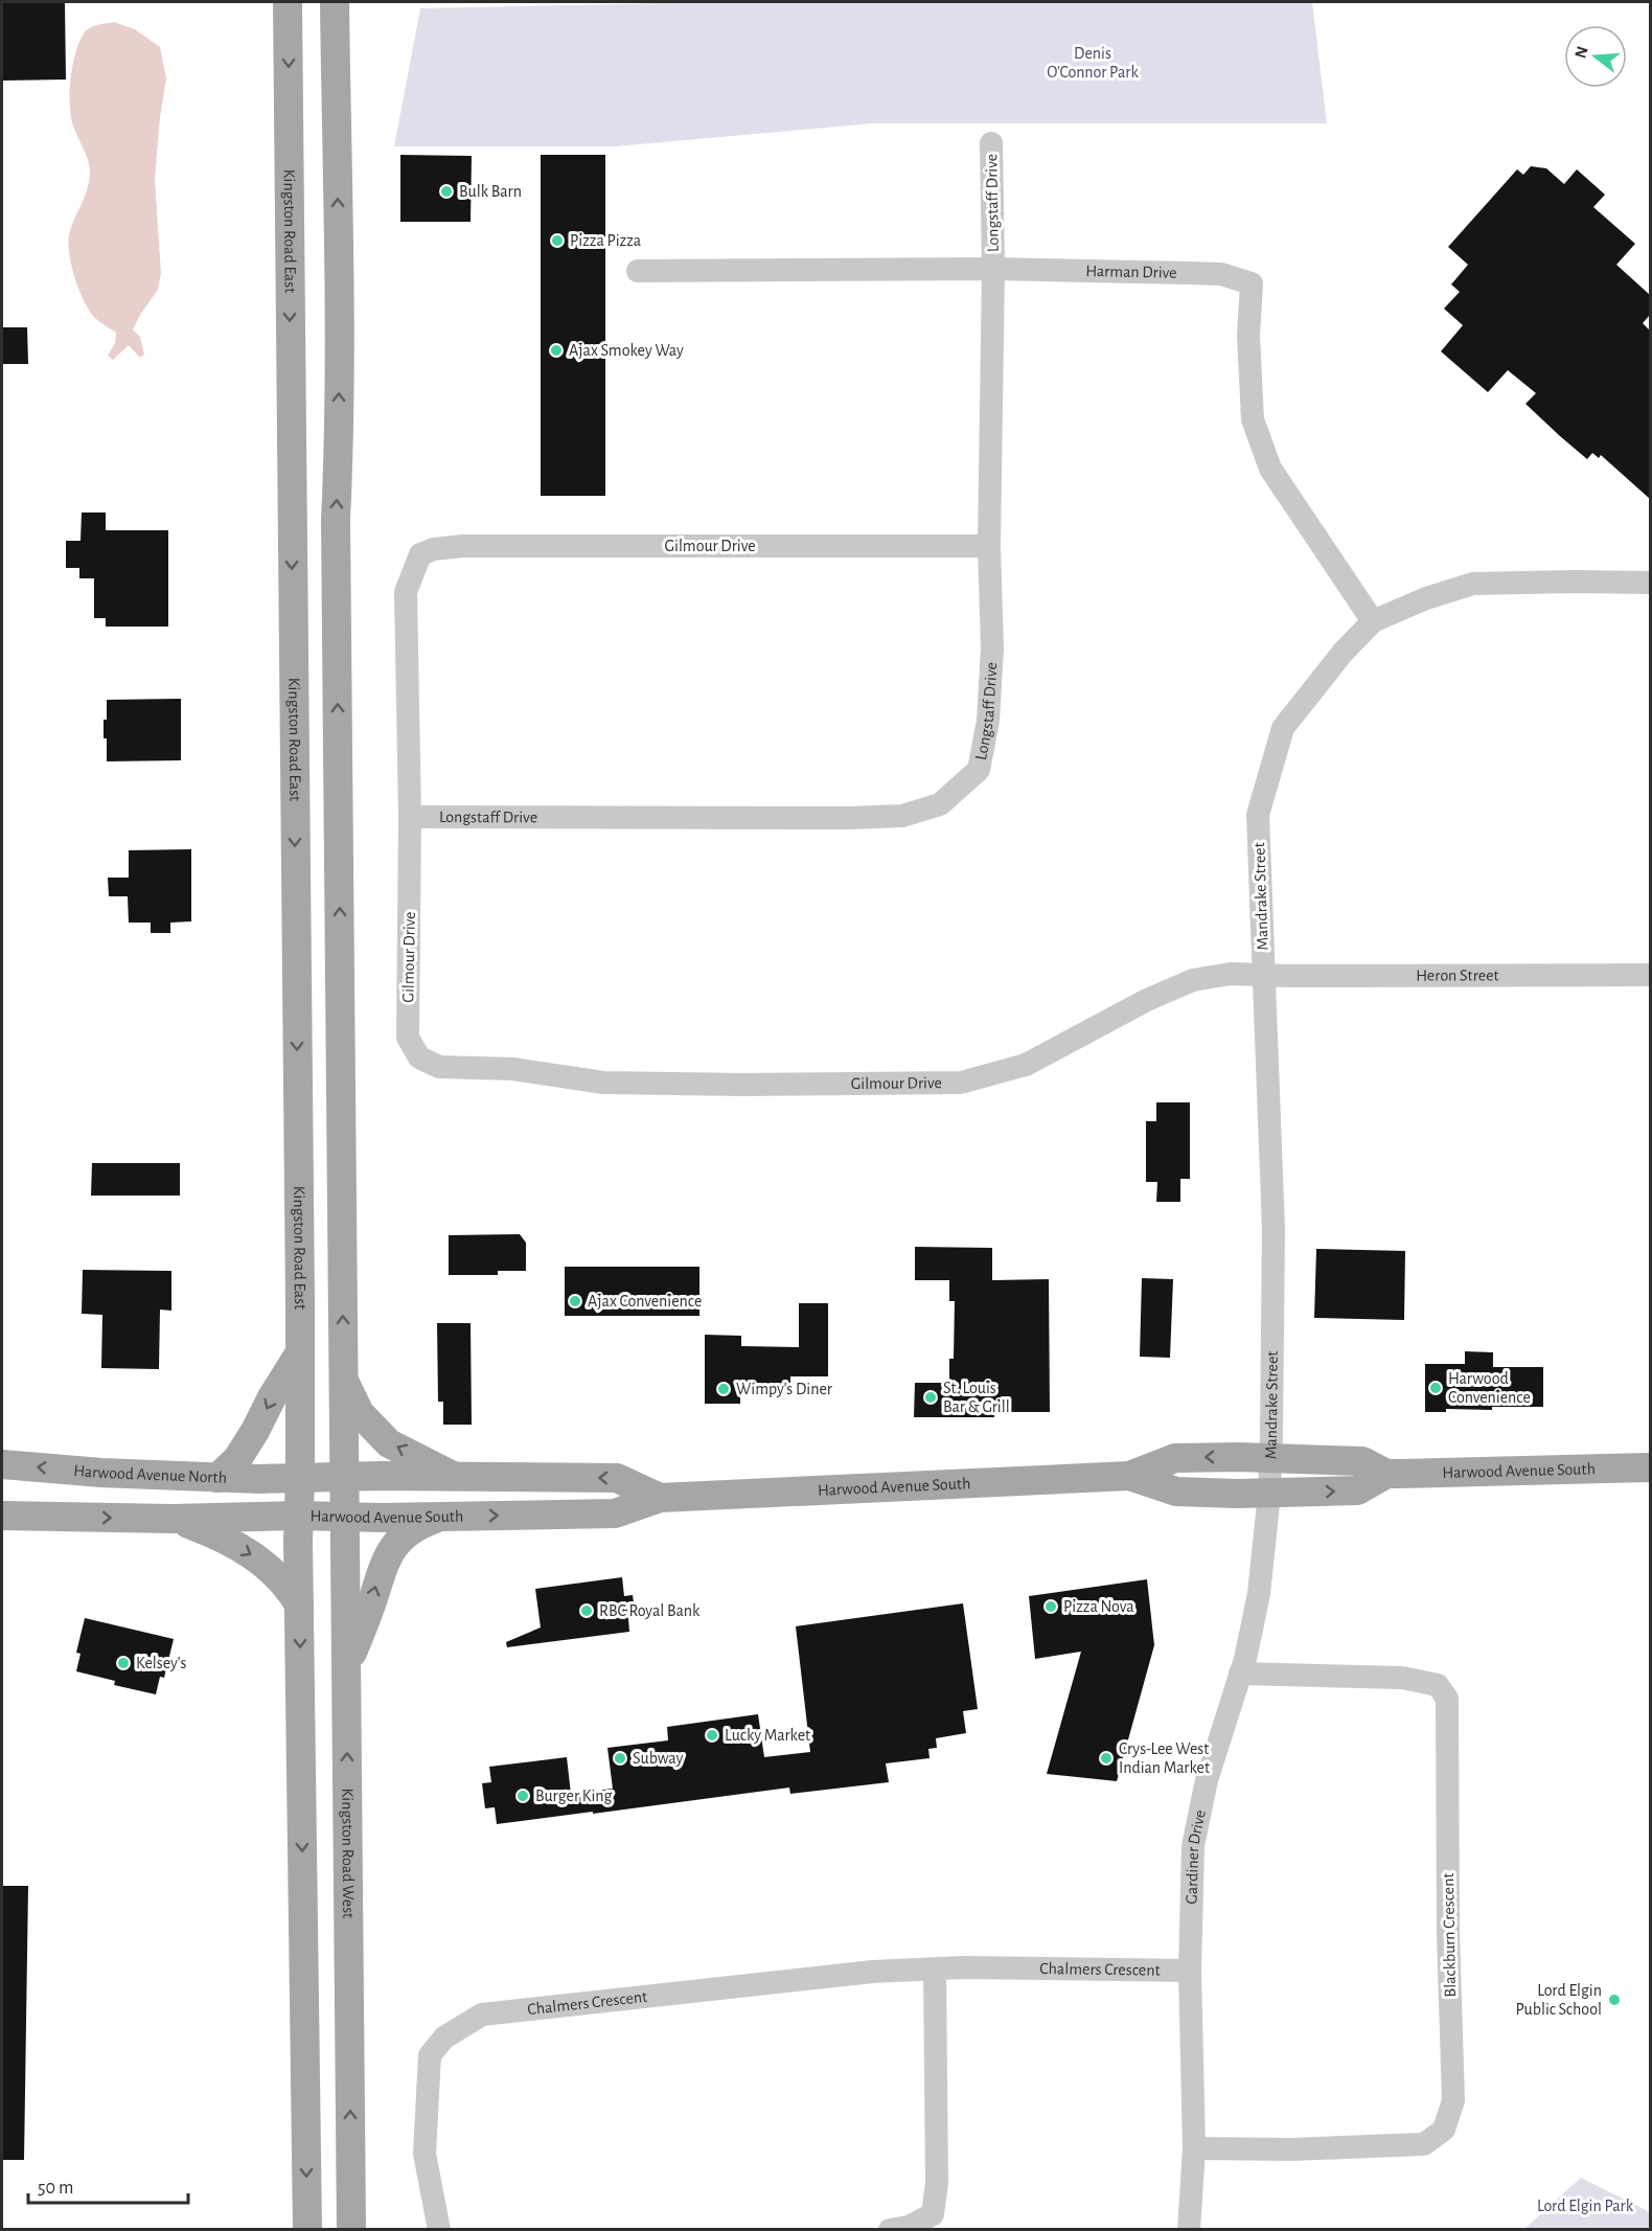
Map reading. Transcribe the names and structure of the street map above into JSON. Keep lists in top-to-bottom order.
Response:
{
  "streets": {
    "main road": [
      "Kingston Road East",
      "Harwood Avenue South",
      "Harwood Avenue North",
      "Kingston Road West"
    ],
    "street": [
      "Longstaff Drive",
      "Harman Drive",
      "Gilmour Drive",
      "Mandrake Street",
      "Heron Street",
      "Gardiner Drive",
      "Blackburn Crescent",
      "Chalmers Crescent"
    ]
  },
  "crossings": [
    ["Longstaff Drive", "Harman Drive"],
    ["Longstaff Drive", "Gilmour Drive"],
    ["Kingston Road East", "Harwood Avenue North"],
    ["Harman Drive", "Mandrake Street"],
    ["Gilmour Drive", "Mandrake Street"],
    ["Gilmour Drive", "Heron Street"],
    ["Mandrake Street", "Heron Street"],
    ["Mandrake Street", "Harwood Avenue South"],
    ["Mandrake Street", "Gardiner Drive"],
    ["Harwood Avenue South", "Harwood Avenue North"],
    ["Harwood Avenue South", "Kingston Road West"],
    ["Harwood Avenue South", "Gardiner Drive"],
    ["Harwood Avenue North", "Kingston Road West"],
    ["Gardiner Drive", "Blackburn Crescent"],
    ["Gardiner Drive", "Chalmers Crescent"]
  ],
  "parks": ["Denis O'Connor Park", "Lord Elgin Park"],
  "places": [
    "Bulk Barn",
    "Pizza Pizza",
    "Ajax Smokey Way",
    "Ajax Convenience",
    "Harwood Convenience",
    "Wimpy's Diner",
    "St. Louis Bar & Grill",
    "Pizza Nova",
    "RBC Royal Bank",
    "Kelsey's",
    "Lucky Market",
    "Subway",
    "Crys-Lee West Indian Market",
    "Burger King",
    "Lord Elgin Public School"
  ],
  "scale_bar": "50 m",
  "north": "left"
}
